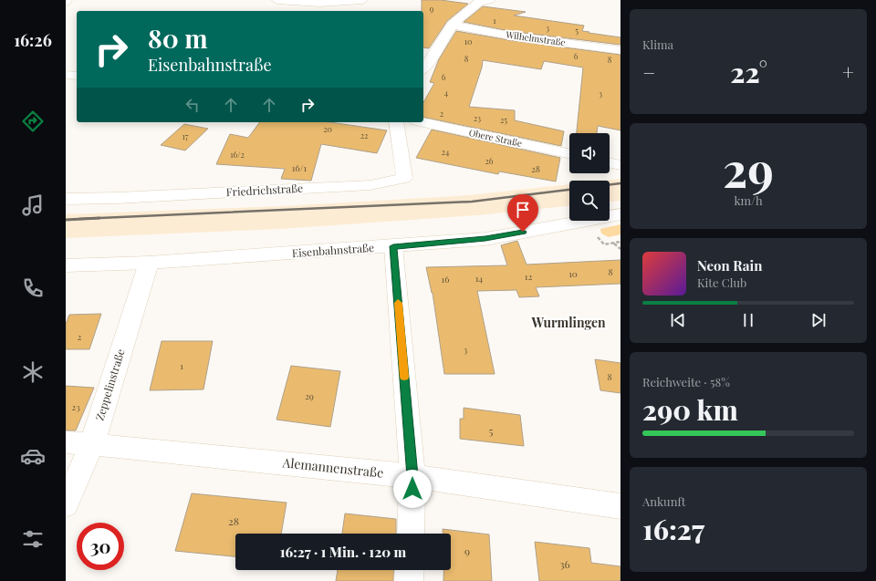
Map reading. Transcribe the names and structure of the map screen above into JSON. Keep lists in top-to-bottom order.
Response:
{
  "streets": {
    "street": [
      "Wilhelmstraße",
      "Obere Straße",
      "Friedrichstraße",
      "Eisenbahnstraße",
      "Zeppelinstraße",
      "Alemannenstraße"
    ]
  },
  "crossings": [
    ["Eisenbahnstraße", "Zeppelinstraße"],
    ["Zeppelinstraße", "Alemannenstraße"]
  ],
  "districts": ["Wurmlingen"],
  "house_numbers": [
    "9",
    "1",
    "3",
    "5",
    "10",
    "6",
    "8",
    "8",
    "6",
    "4",
    "3",
    "2",
    "23",
    "25",
    "20",
    "22",
    "17",
    "24",
    "16/2",
    "26",
    "16/1",
    "28",
    "8",
    "10",
    "12",
    "14",
    "16",
    "2",
    "3",
    "1",
    "8",
    "29",
    "23",
    "5",
    "28",
    "9",
    "36"
  ],
  "page": {
    "tabs": "16:26",
    "tile": [
      "Klima",
      ["29", "km/h"],
      ["Reichweite · 58%", "290 km"],
      ["Ankunft", "16:27"]
    ],
    "turn": ["80 m", "Eisenbahnstraße"],
    "heat": ["−", "22°", "+"],
    "song": ["Neon Rain", "Kite Club"],
    "limit": "30",
    "trip": "16:27 · 1 Min. · 120 m"
  }
}
